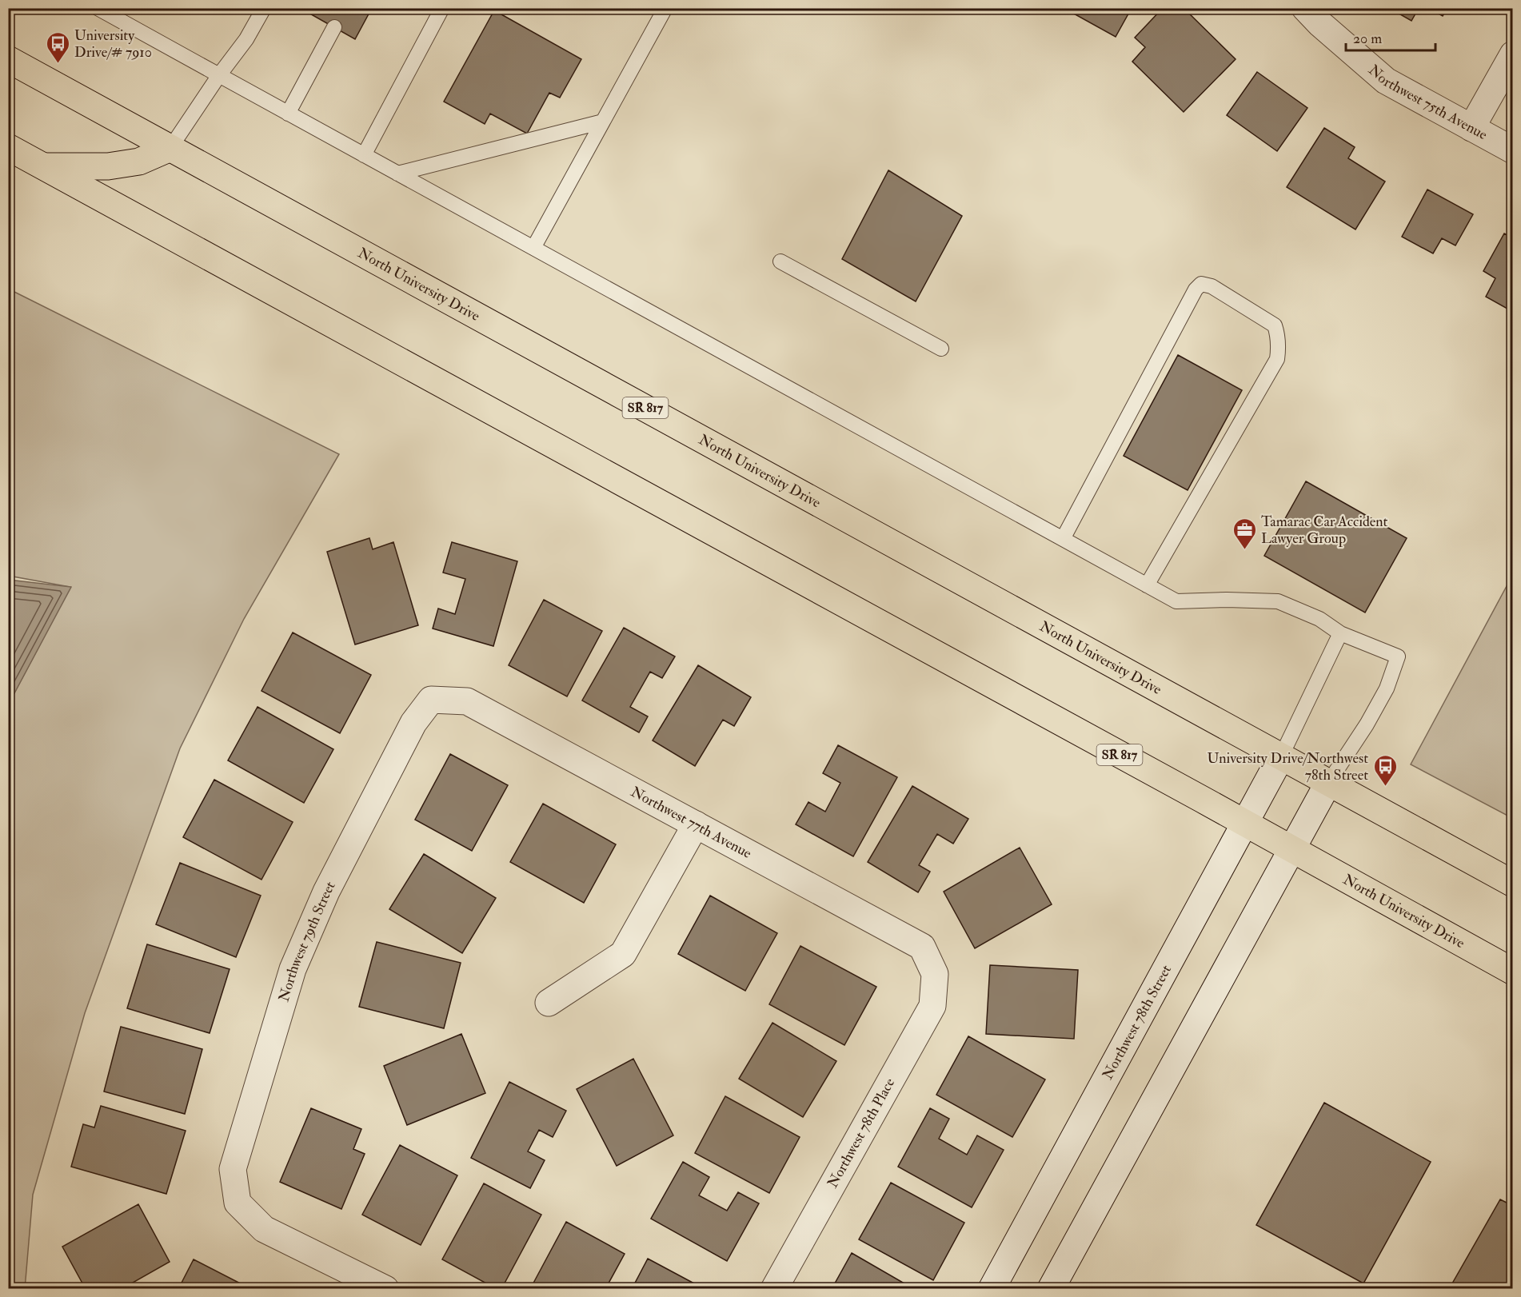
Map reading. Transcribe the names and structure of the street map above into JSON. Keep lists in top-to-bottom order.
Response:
{
  "streets": {
    "main road": ["North University Drive", "SR 817"],
    "street": [
      "Northwest 75th Avenue",
      "Northwest 77th Avenue",
      "Northwest 79th Street",
      "Northwest 78th Street",
      "Northwest 78th Place"
    ]
  },
  "crossings": [
    ["North University Drive", "Northwest 78th Street"],
    ["Northwest 77th Avenue", "Northwest 79th Street"],
    ["Northwest 77th Avenue", "Northwest 78th Place"]
  ],
  "places": {
    "bus stop": ["University Drive/# 7910", "University Drive/Northwest 78th Street"],
    "office": ["Tamarac Car Accident Lawyer Group"]
  },
  "scale_bar": "20 m"
}
